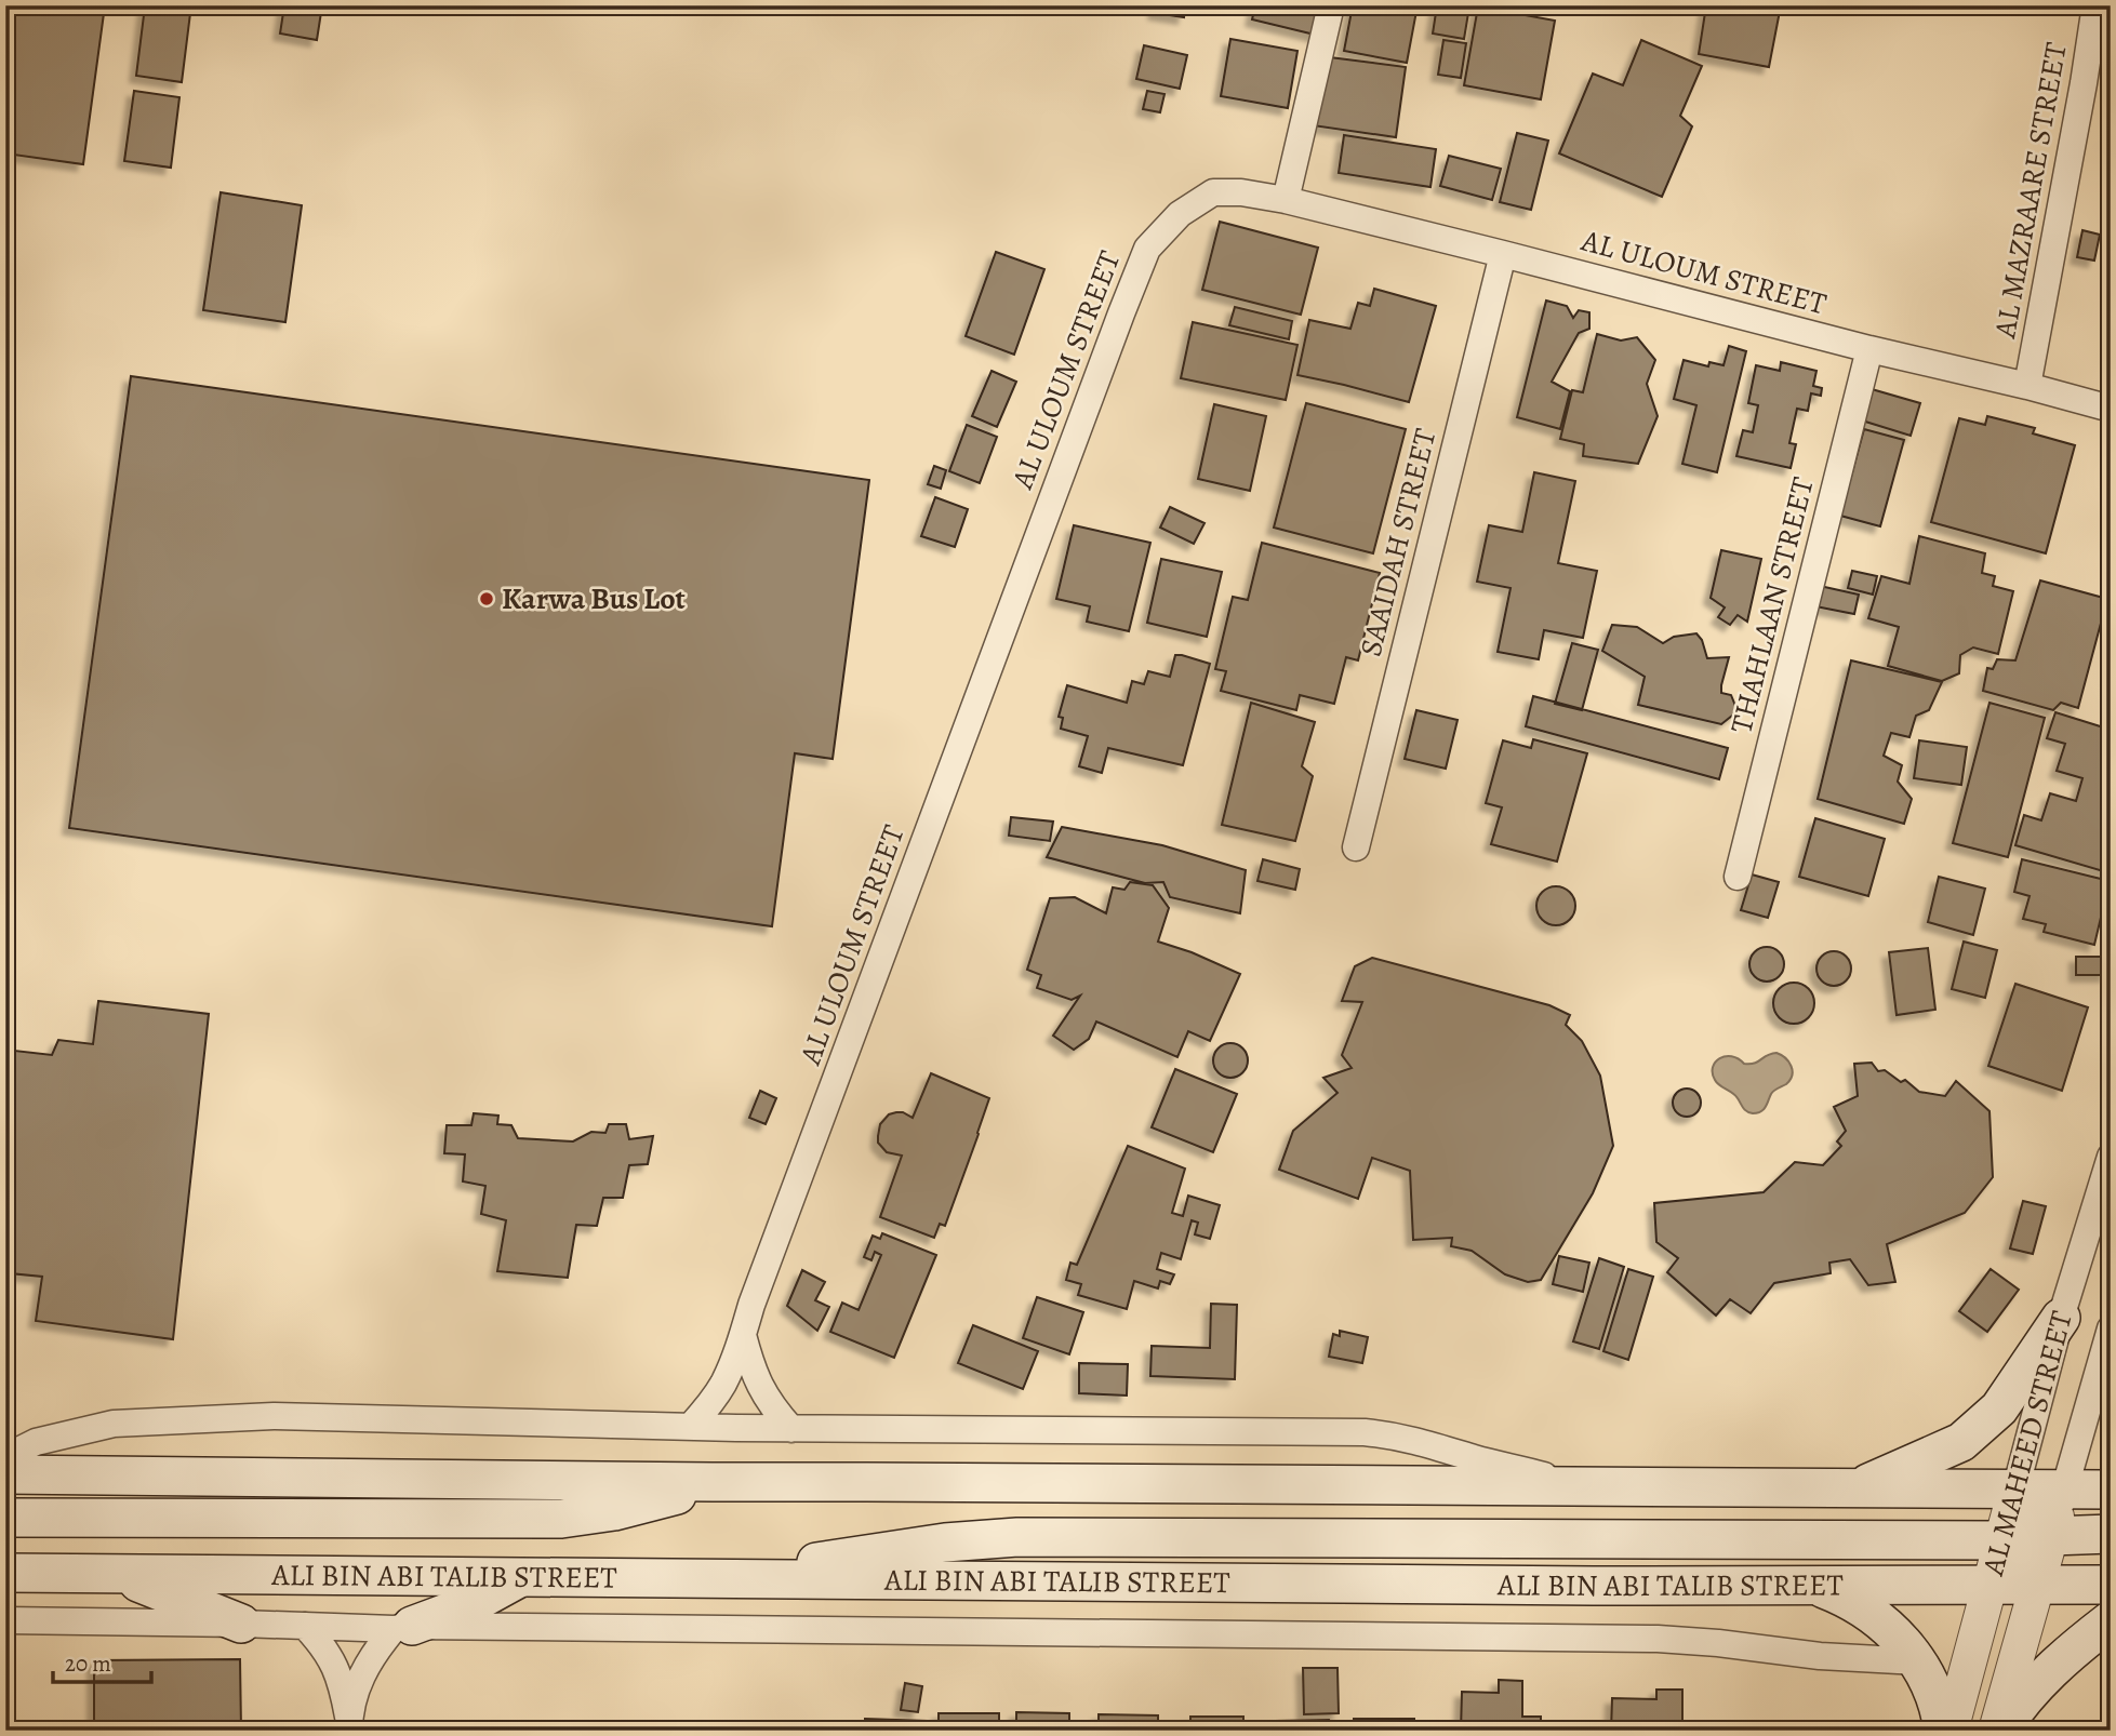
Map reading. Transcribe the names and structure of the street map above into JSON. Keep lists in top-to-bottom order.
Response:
{
  "streets": {
    "main road": ["ALI BIN ABI TALIB STREET"],
    "street": [
      "AL MAZRAARE STREET",
      "AL ULOUM STREET",
      "SAAIDAH STREET",
      "THAHLAAN STREET",
      "AL MAHEED STREET"
    ]
  },
  "crossings": [
    ["AL MAZRAARE STREET", "AL ULOUM STREET"],
    ["AL ULOUM STREET", "SAAIDAH STREET"],
    ["AL ULOUM STREET", "THAHLAAN STREET"],
    ["AL MAHEED STREET", "ALI BIN ABI TALIB STREET"]
  ],
  "places": ["Karwa Bus Lot"],
  "scale_bar": "20 m"
}
